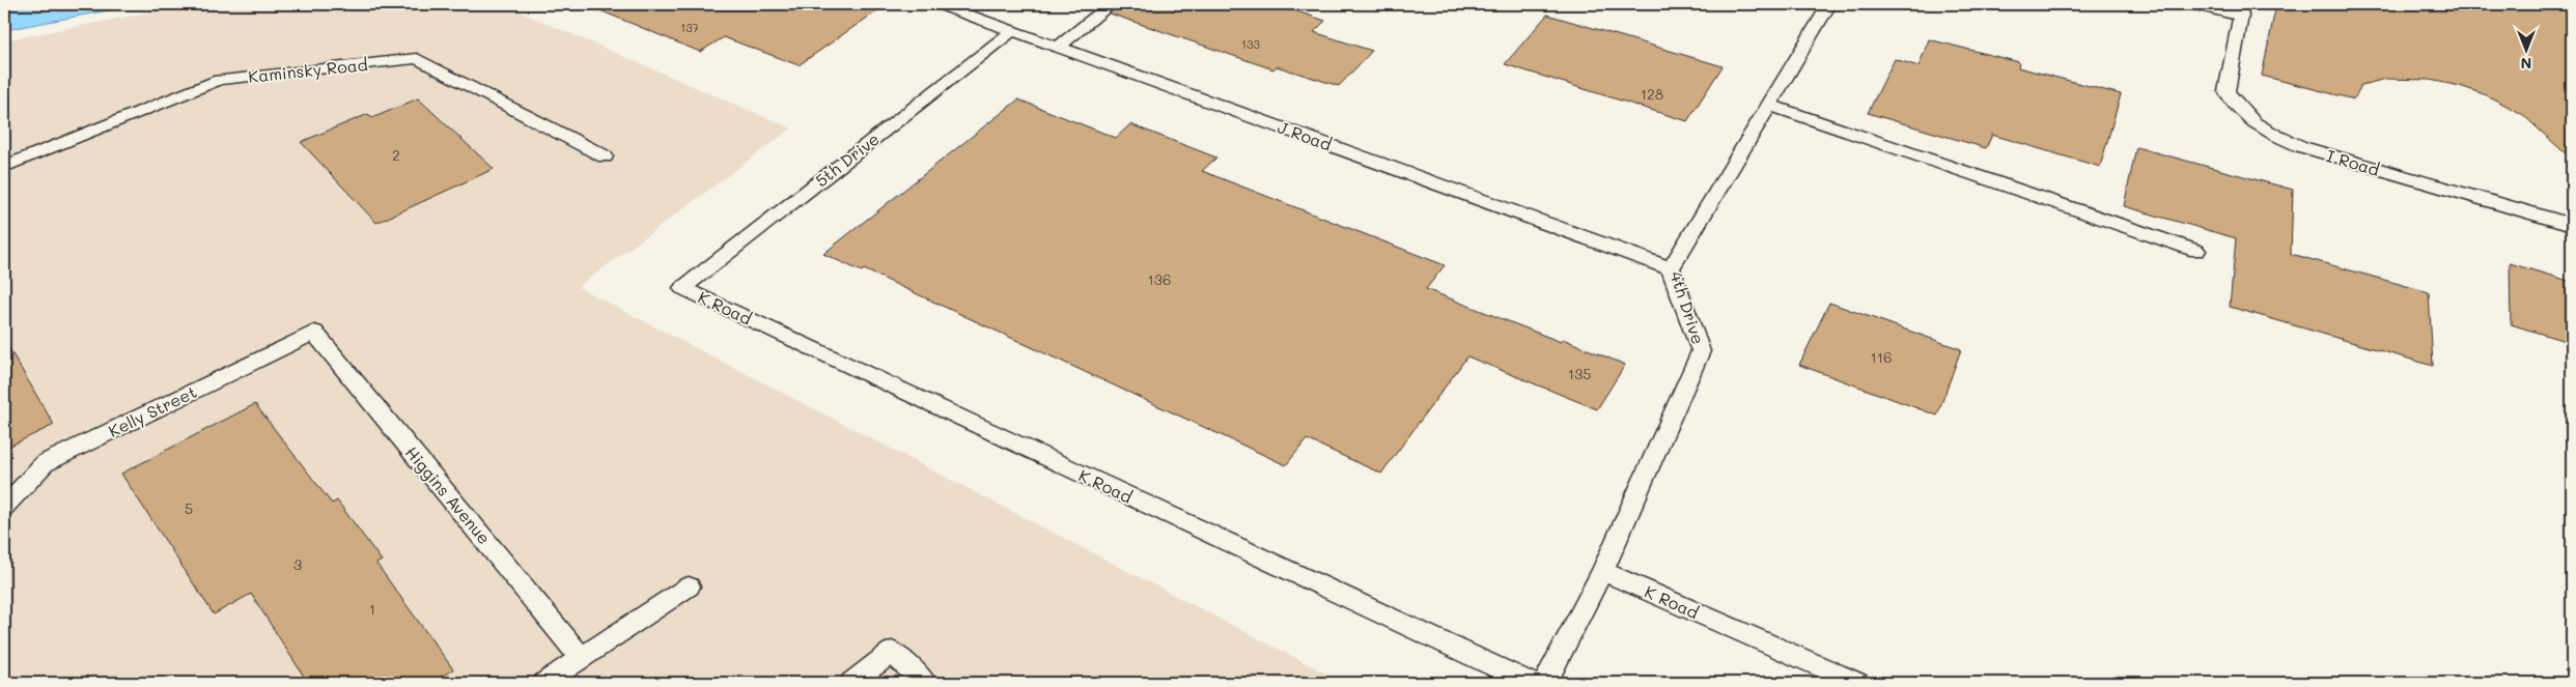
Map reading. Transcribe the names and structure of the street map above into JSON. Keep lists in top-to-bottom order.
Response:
{
  "streets": {
    "lane": [
      "Kaminsky Road",
      "J Road",
      "5th Drive",
      "I Road",
      "K Road",
      "4th Drive",
      "Kelly Street",
      "Higgins Avenue"
    ]
  },
  "crossings": [
    ["J Road", "5th Drive"],
    ["J Road", "4th Drive"],
    ["5th Drive", "K Road"],
    ["K Road", "4th Drive"],
    ["Kelly Street", "Higgins Avenue"]
  ],
  "house_numbers": [
    "137",
    "133",
    "128",
    "2",
    "136",
    "116",
    "135",
    "5",
    "3",
    "1"
  ],
  "north": "bottom"
}
